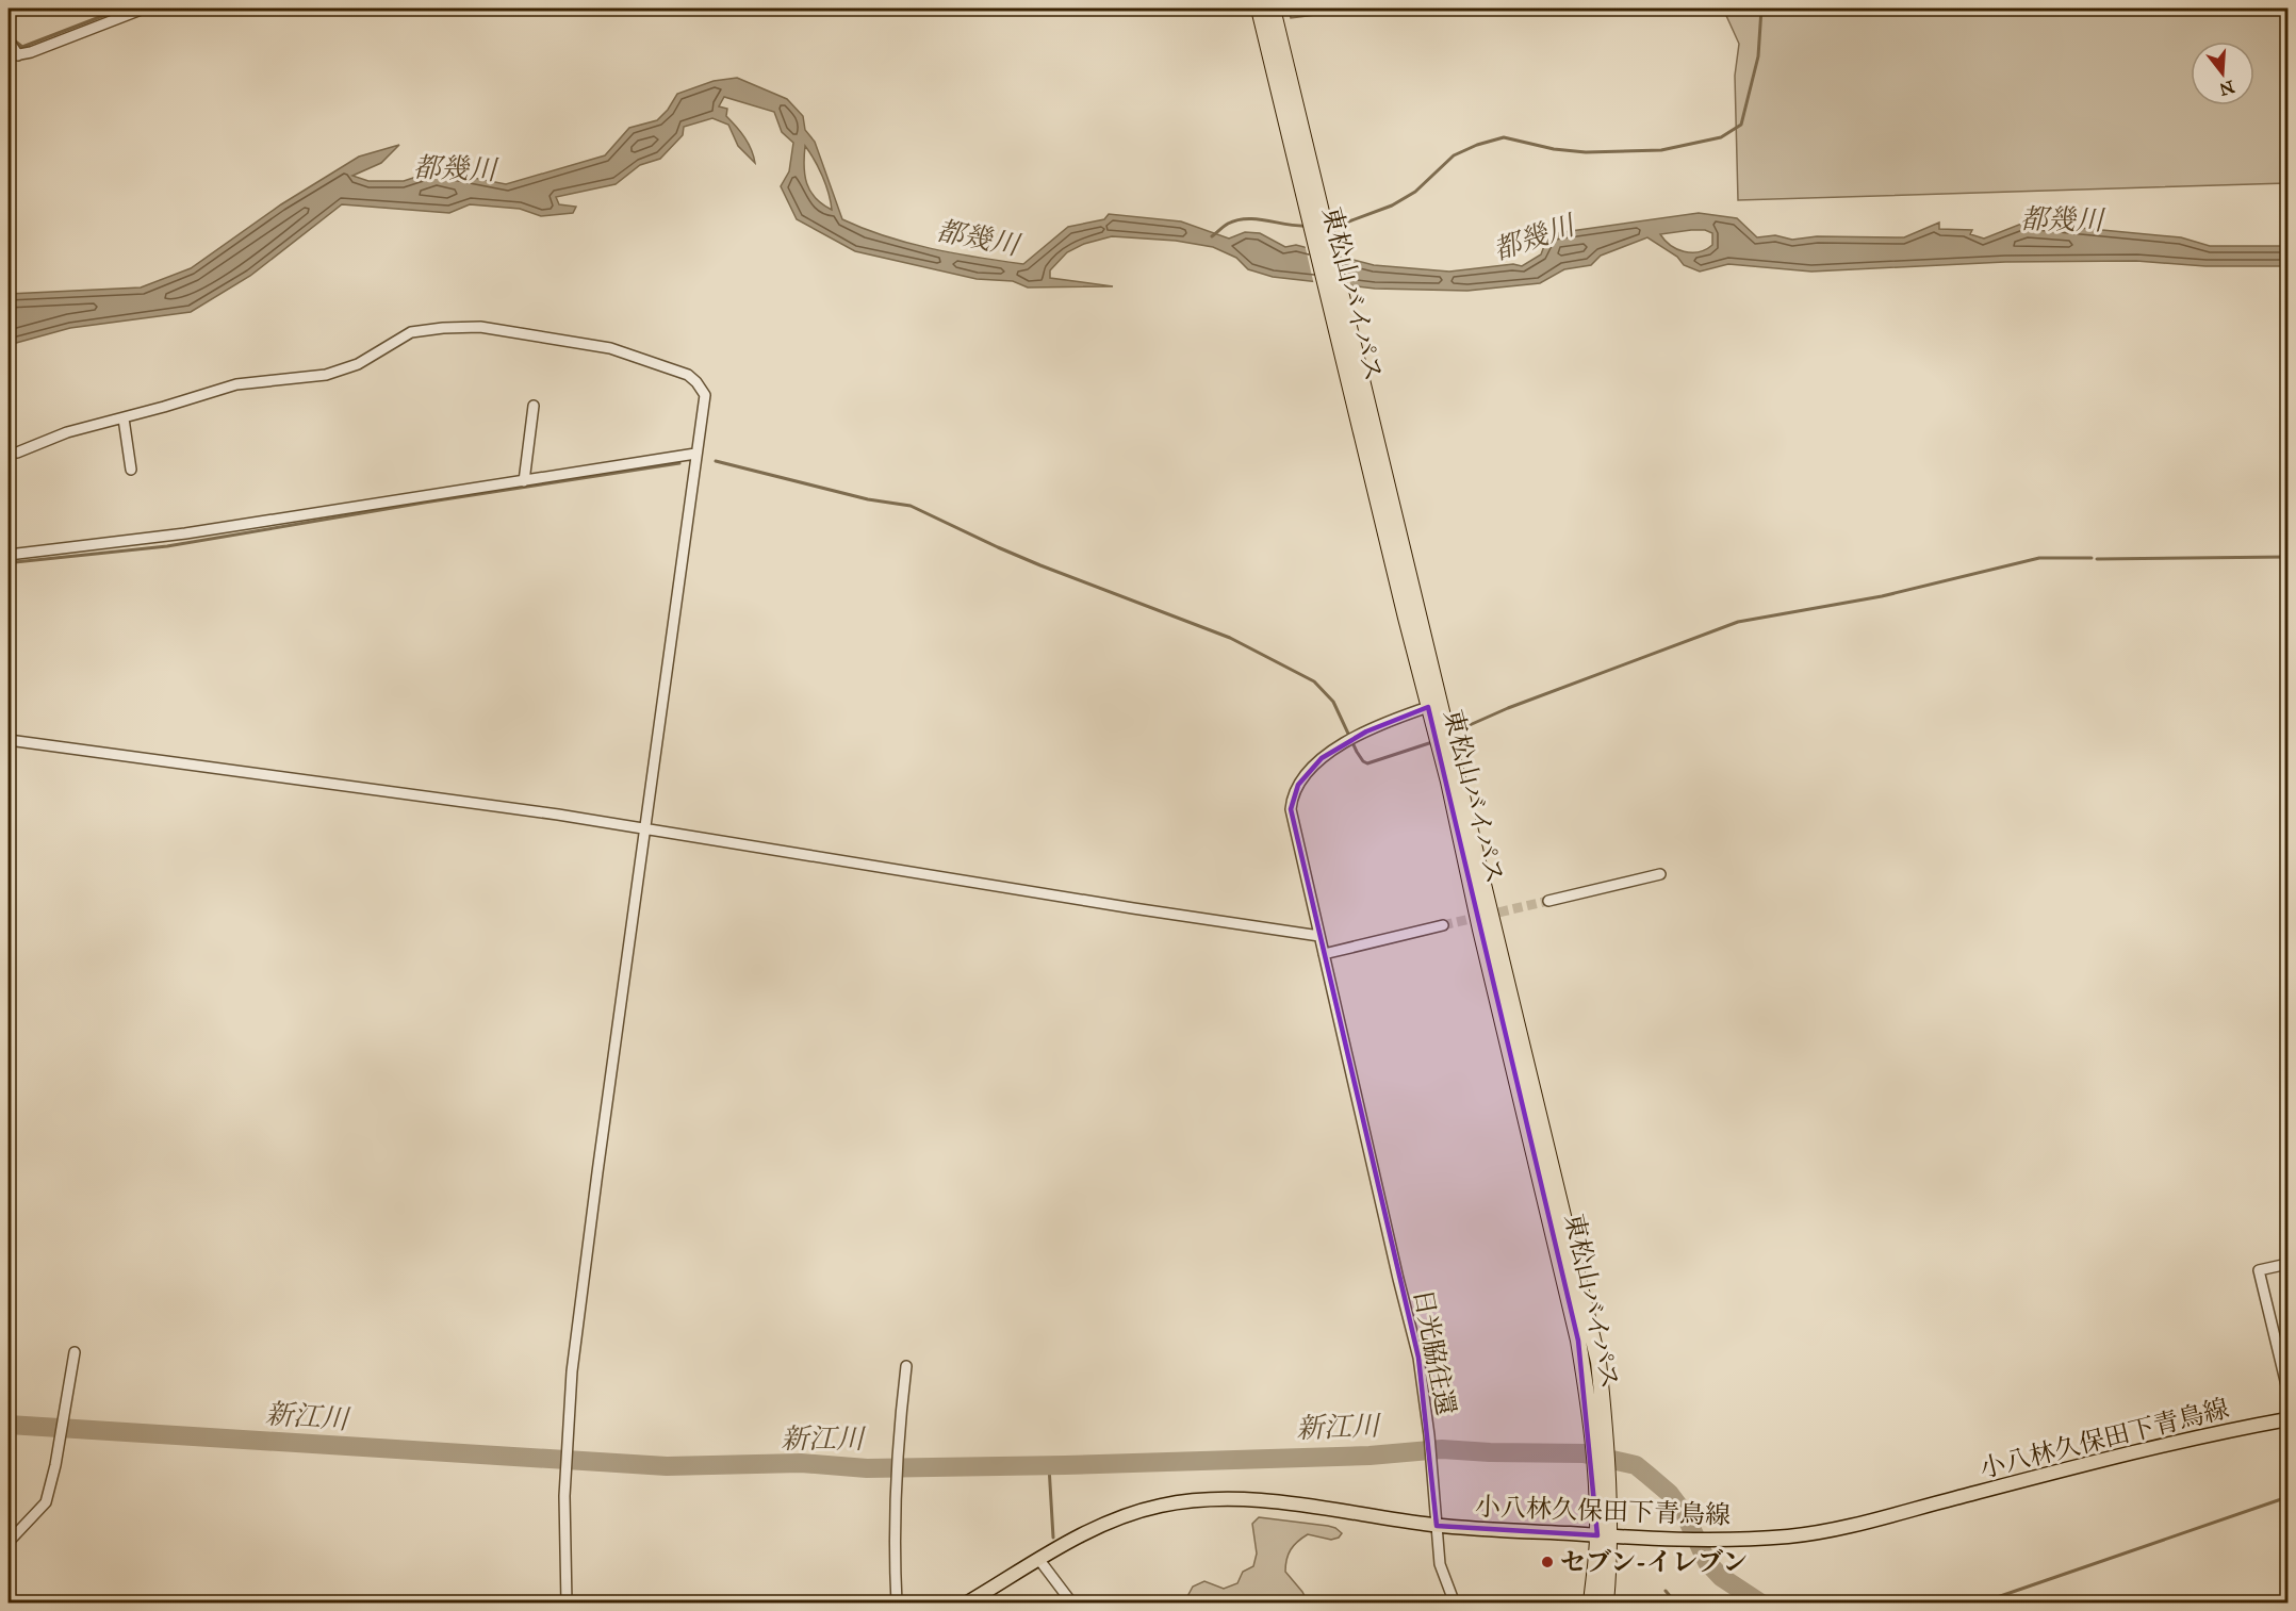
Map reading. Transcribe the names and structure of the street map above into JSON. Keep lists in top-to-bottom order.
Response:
{
  "streets": {
    "highway": ["東松山バイパス"],
    "main road": ["小八林久保田下青鳥線"],
    "street": ["日光脇往還"]
  },
  "crossings": [
    ["東松山バイパス", "日光脇往還"],
    ["東松山バイパス", "小八林久保田下青鳥線"],
    ["日光脇往還", "小八林久保田下青鳥線"]
  ],
  "water": ["都幾川", "新江川"],
  "places": ["セブン-イレブン"],
  "north": "bottom"
}
